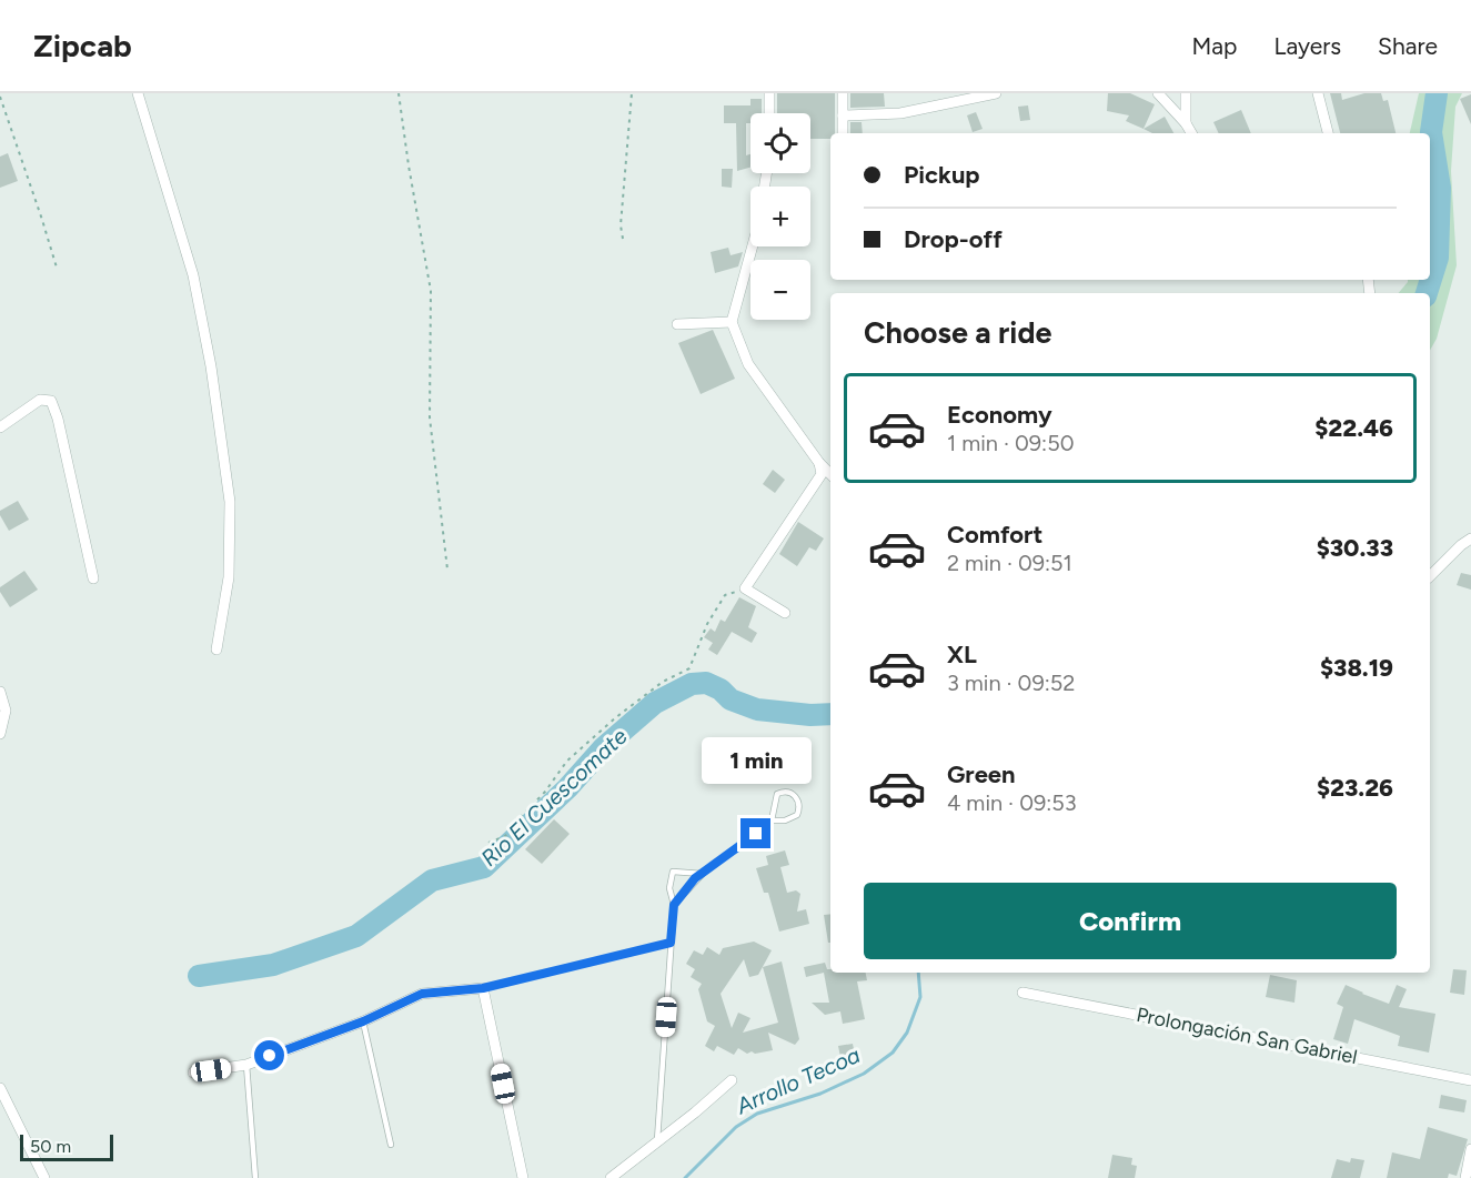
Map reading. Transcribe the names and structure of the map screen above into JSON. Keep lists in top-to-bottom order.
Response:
{
  "streets": {
    "street": ["Prolongación San Gabriel"]
  },
  "water": ["Rio El Cuescomate", "Arrollo Tecoa"],
  "scale_bar": "50 m",
  "page": {
    "header": "Zipcab",
    "nav": ["Map", "Layers", "Share"],
    "map_buttons": ["+", "−"],
    "banner": ["Pickup", "Drop-off"],
    "heading": "Choose a ride",
    "list": [
      {
        "name": "Economy",
        "note": "1 min · 09:50",
        "value": "$22.46"
      },
      {
        "name": "Comfort",
        "note": "2 min · 09:51",
        "value": "$30.33"
      },
      {
        "name": "XL",
        "note": "3 min · 09:52",
        "value": "$38.19"
      },
      {
        "name": "Green",
        "note": "4 min · 09:53",
        "value": "$23.26"
      }
    ],
    "bubble": "1 min",
    "buttons": "Confirm",
    "scale": "50 m"
  }
}
